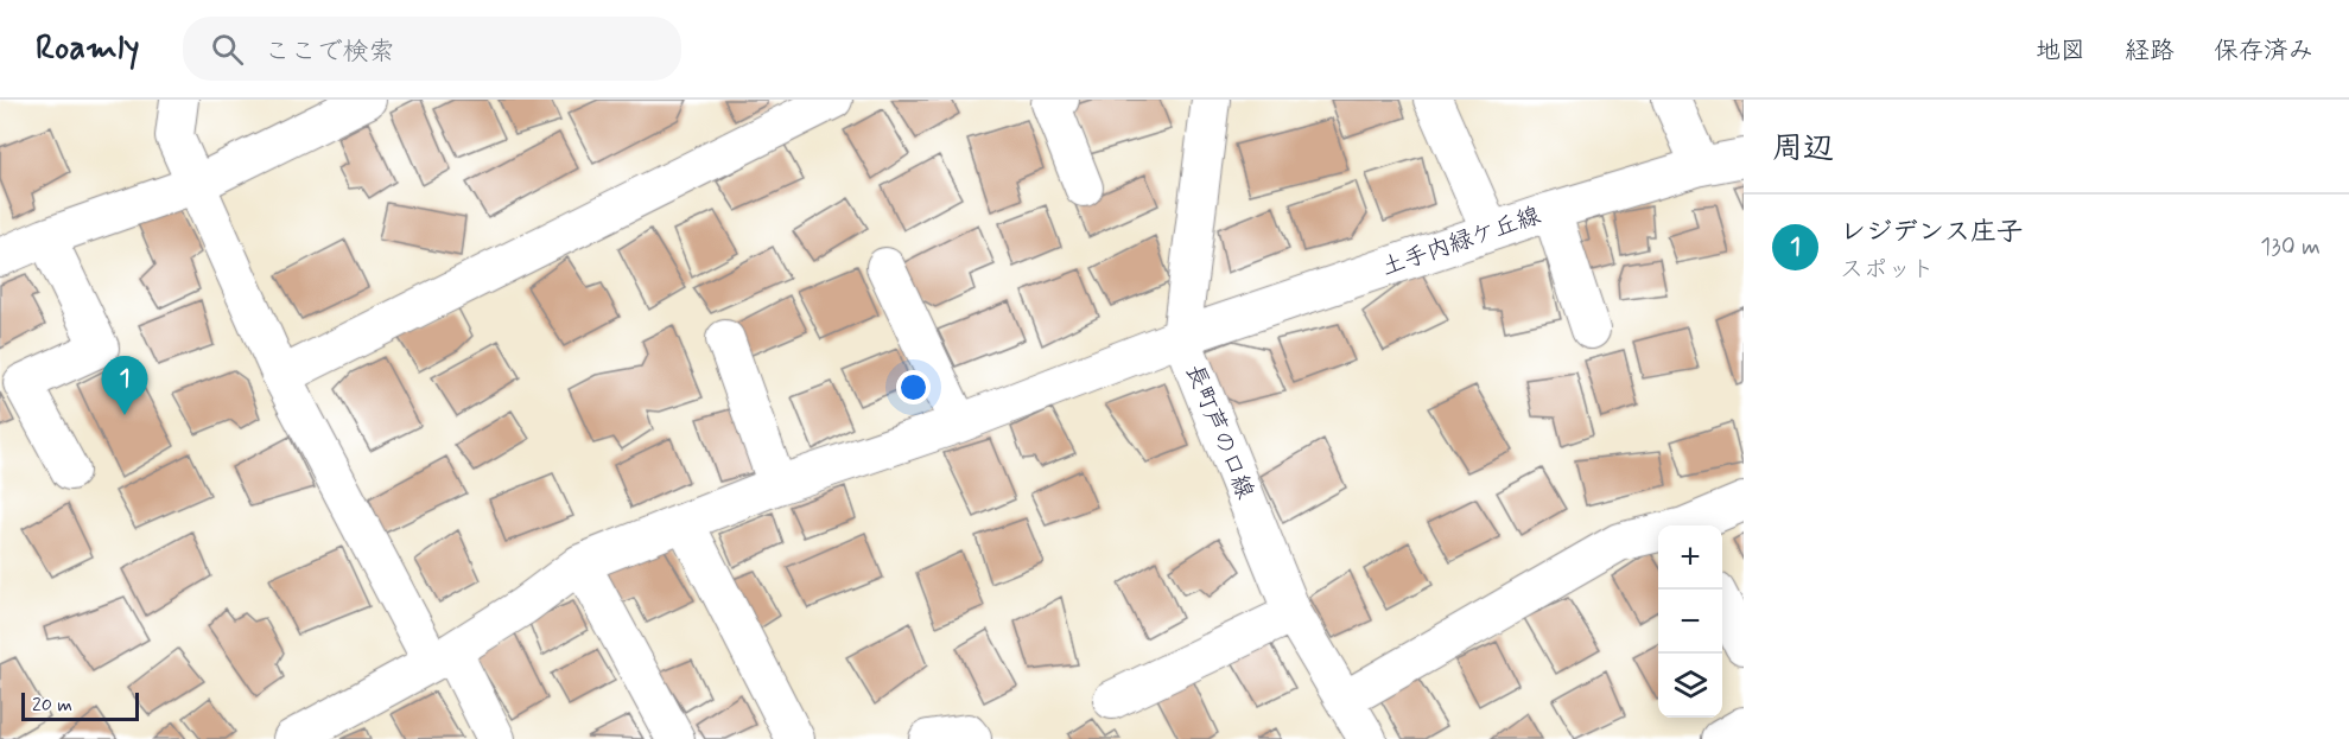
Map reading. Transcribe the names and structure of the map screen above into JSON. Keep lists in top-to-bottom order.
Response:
{
  "streets": {
    "street": ["土手内緑ケ丘線", "長町芦の口線"]
  },
  "crossings": [
    ["土手内緑ケ丘線", "長町芦の口線"]
  ],
  "scale_bar": "20 m",
  "page": {
    "header": "Roamly",
    "search": "ここで検索",
    "nav": ["地図", "経路", "保存済み"],
    "heading": "周辺",
    "list": [
      {
        "mark": "1",
        "name": "レジデンス庄子",
        "note": "スポット",
        "value": "130 m"
      }
    ],
    "pins": "1",
    "map_buttons": ["+", "−"],
    "scale": "20 m"
  }
}
